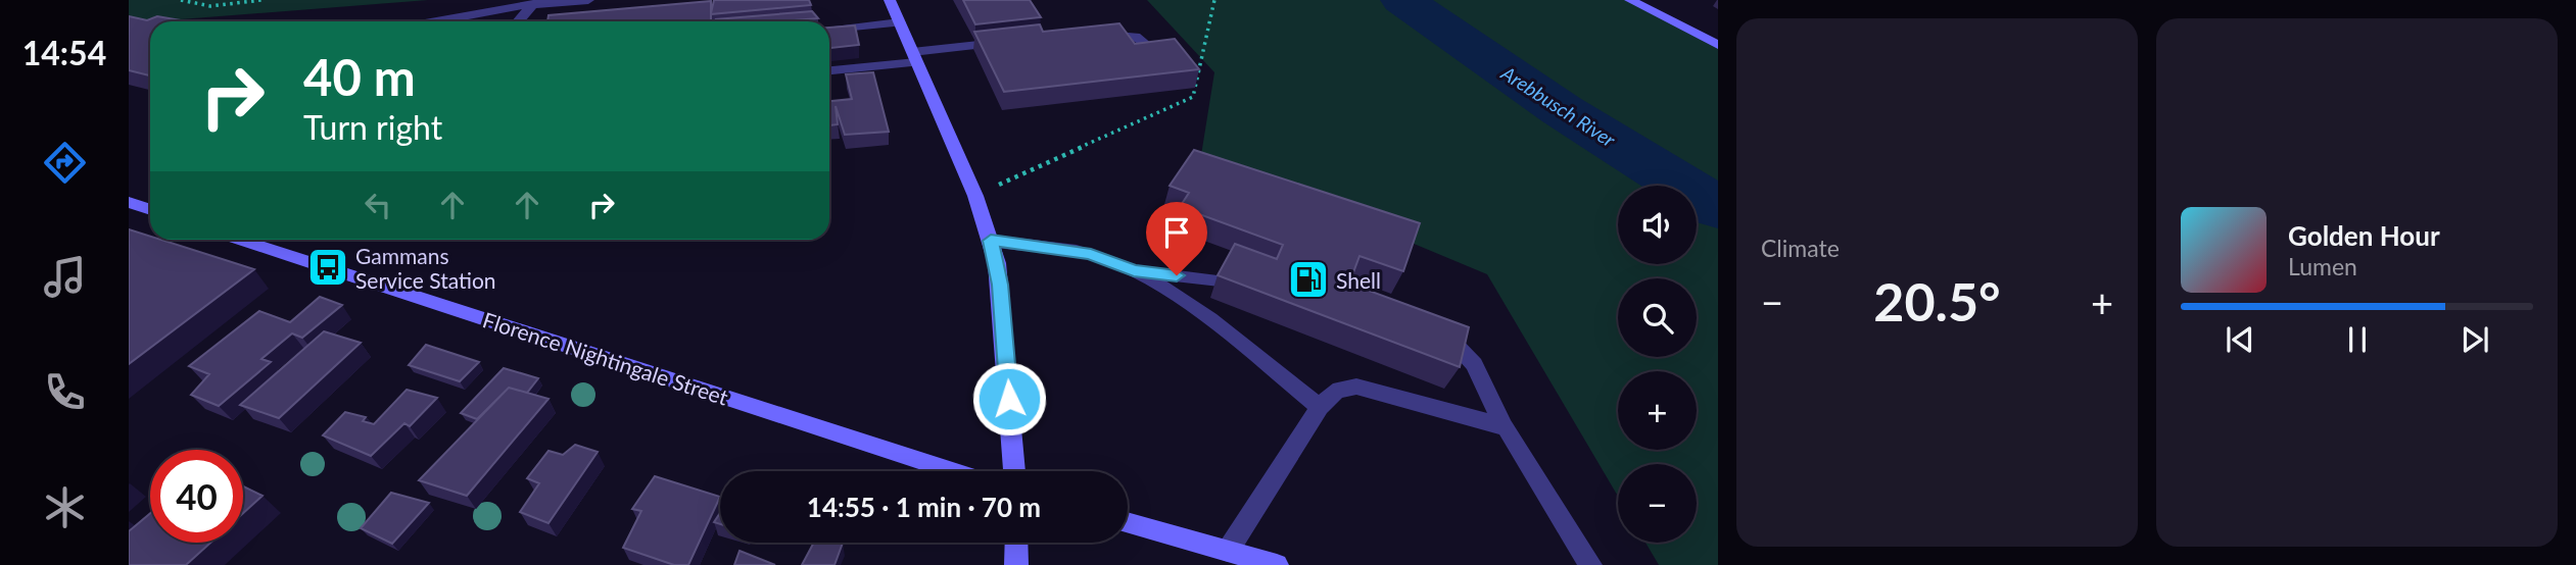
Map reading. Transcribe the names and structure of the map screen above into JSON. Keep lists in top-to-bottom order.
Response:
{
  "streets": {
    "main road": ["Florence Nightingale Street"]
  },
  "water": ["Arebbusch River"],
  "places": {
    "bus stop": ["Gammans Service Station"],
    "fuel station": ["Shell"]
  },
  "page": {
    "tabs": "14:54",
    "tile": "Climate",
    "turn": ["40 m", "Turn right"],
    "map_buttons": ["+", "−"],
    "song": ["Golden Hour", "Lumen"],
    "heat": ["−", "20.5°", "+"],
    "limit": "40",
    "trip": "14:55 · 1 min · 70 m"
  }
}
